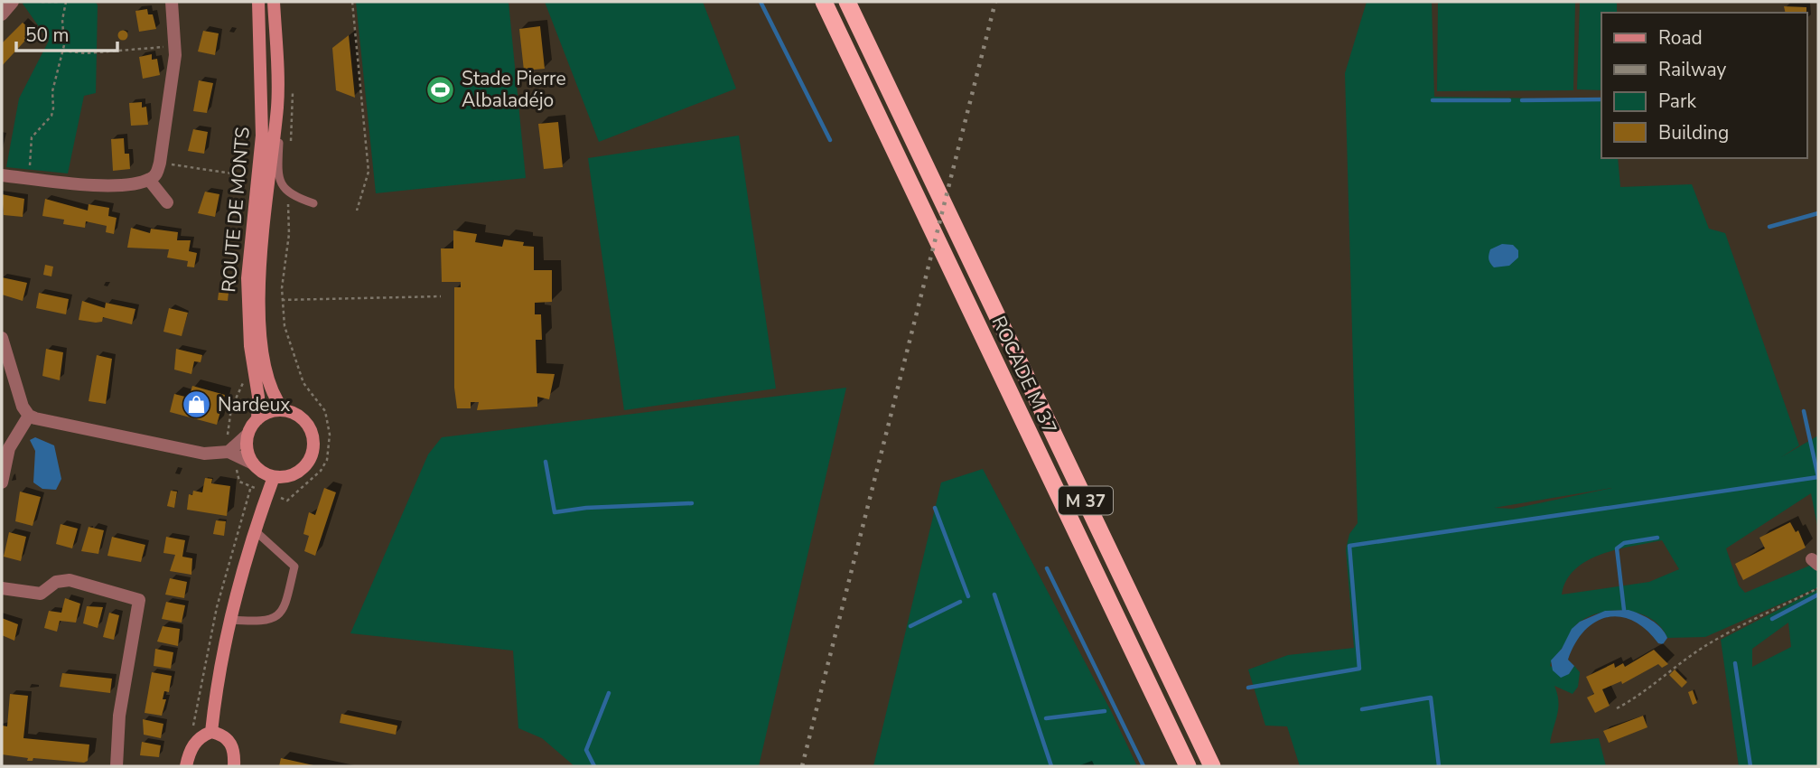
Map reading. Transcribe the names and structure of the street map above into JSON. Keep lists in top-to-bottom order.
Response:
{
  "streets": {
    "highway": ["ROCADE M 37", "M 37"],
    "main road": ["ROUTE DE MONTS"]
  },
  "places": {
    "sports": ["Stade Pierre Albaladéjo"],
    "shop": ["Nardeux"]
  },
  "legend": [
    "Road",
    "Railway",
    "Park",
    "Building"
  ],
  "scale_bar": "50 m"
}
